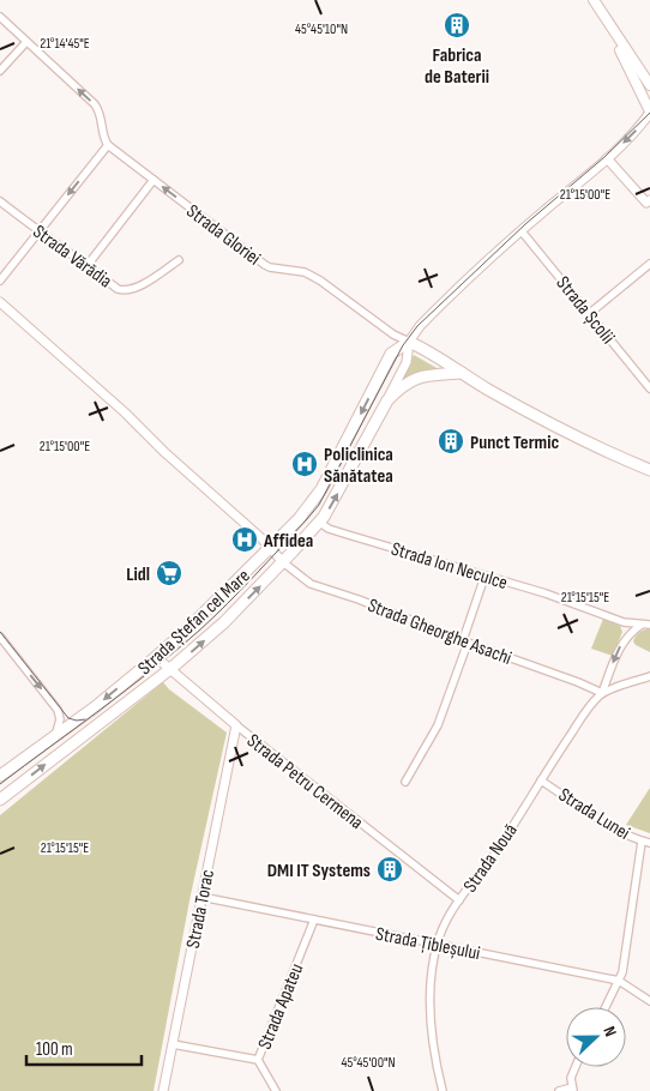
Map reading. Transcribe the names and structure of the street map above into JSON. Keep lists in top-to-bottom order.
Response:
{
  "streets": {
    "main road": ["Strada Ștefan cel Mare"],
    "street": [
      "Strada Gloriei",
      "Strada Vărădia",
      "Strada Școlii",
      "Strada Ion Neculce",
      "Strada Gheorghe Asachi",
      "Strada Petru Cermena",
      "Strada Lunei",
      "Strada Nouă",
      "Strada Torac",
      "Strada Țibleșului",
      "Strada Apateu"
    ]
  },
  "crossings": [
    ["Strada Gloriei", "Strada Ștefan cel Mare"],
    ["Strada Școlii", "Strada Ștefan cel Mare"],
    ["Strada Ion Neculce", "Strada Ștefan cel Mare"],
    ["Strada Ștefan cel Mare", "Strada Gheorghe Asachi"],
    ["Strada Ștefan cel Mare", "Strada Petru Cermena"],
    ["Strada Gheorghe Asachi", "Strada Nouă"],
    ["Strada Petru Cermena", "Strada Nouă"],
    ["Strada Petru Cermena", "Strada Torac"],
    ["Strada Lunei", "Strada Nouă"],
    ["Strada Nouă", "Strada Țibleșului"],
    ["Strada Torac", "Strada Țibleșului"],
    ["Strada Țibleșului", "Strada Apateu"]
  ],
  "one_way": ["Strada Gloriei"],
  "places": {
    "building": ["Fabrica de Baterii", "Punct Termic", "DMI IT Systems"],
    "hospital": ["Policlinica Sănătatea", "Affidea"],
    "supermarket": ["Lidl"]
  },
  "scale_bar": "100 m",
  "north": "right",
  "coordinates": [
    "45°45'10\"N",
    "21°14'45\"E",
    "21°15'00\"E",
    "21°15'15\"E",
    "45°45'00\"N"
  ]
}
